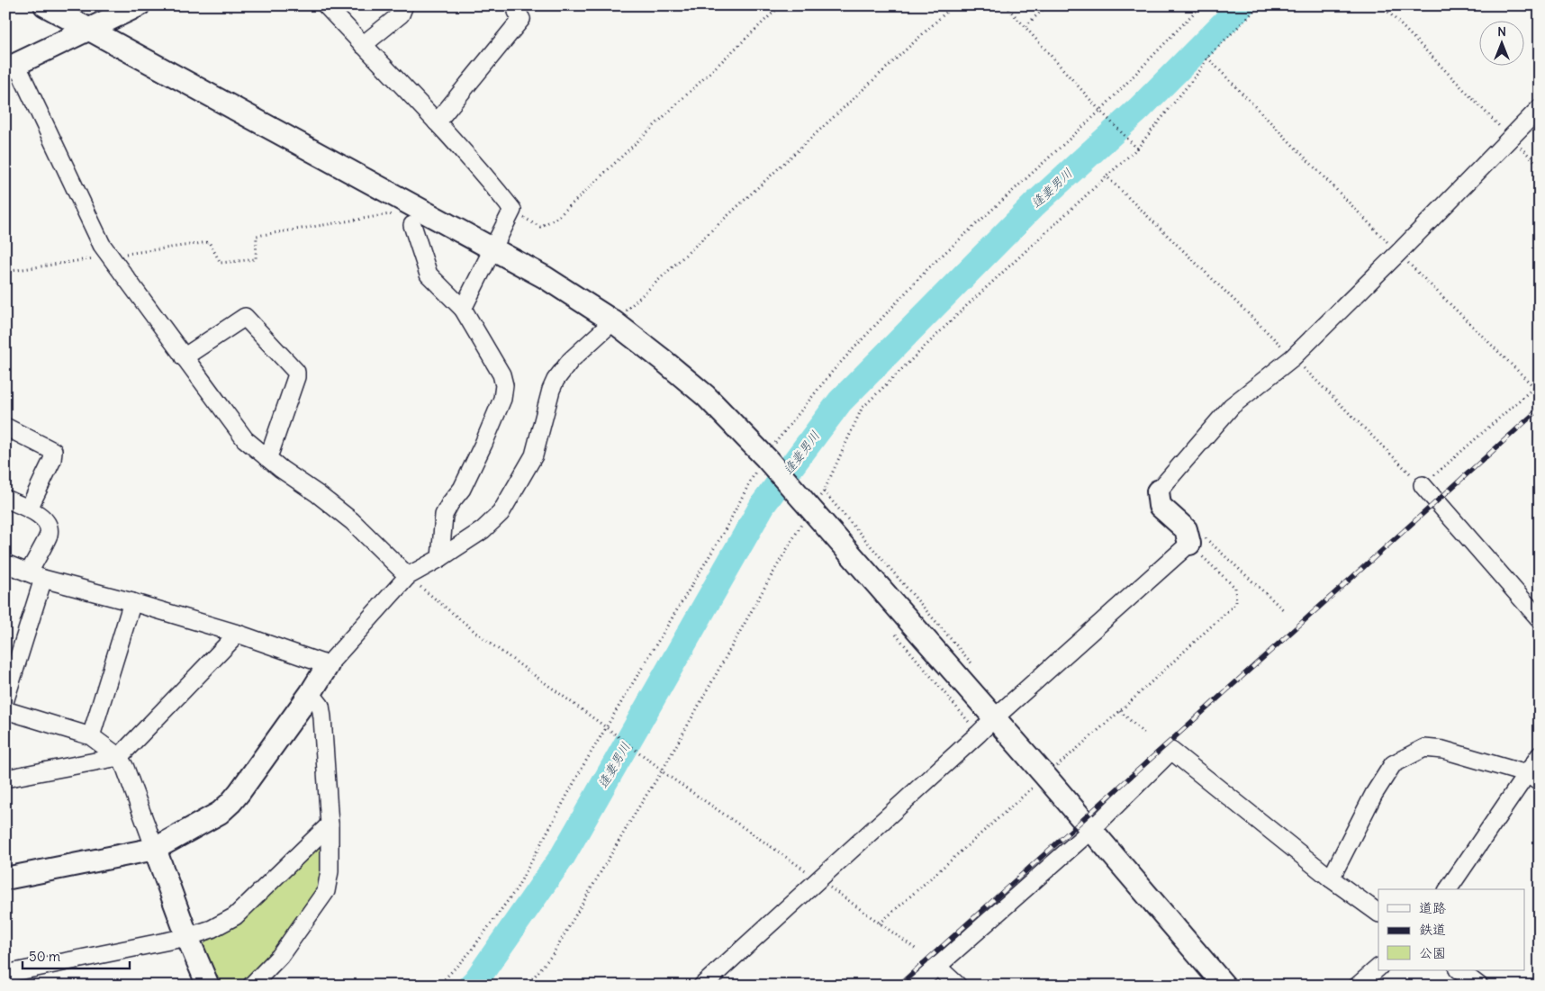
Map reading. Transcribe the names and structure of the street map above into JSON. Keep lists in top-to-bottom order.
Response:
{
  "water": ["逢妻男川"],
  "legend": ["道路", "鉄道", "公園"],
  "scale_bar": "50 m",
  "north": "top"
}
